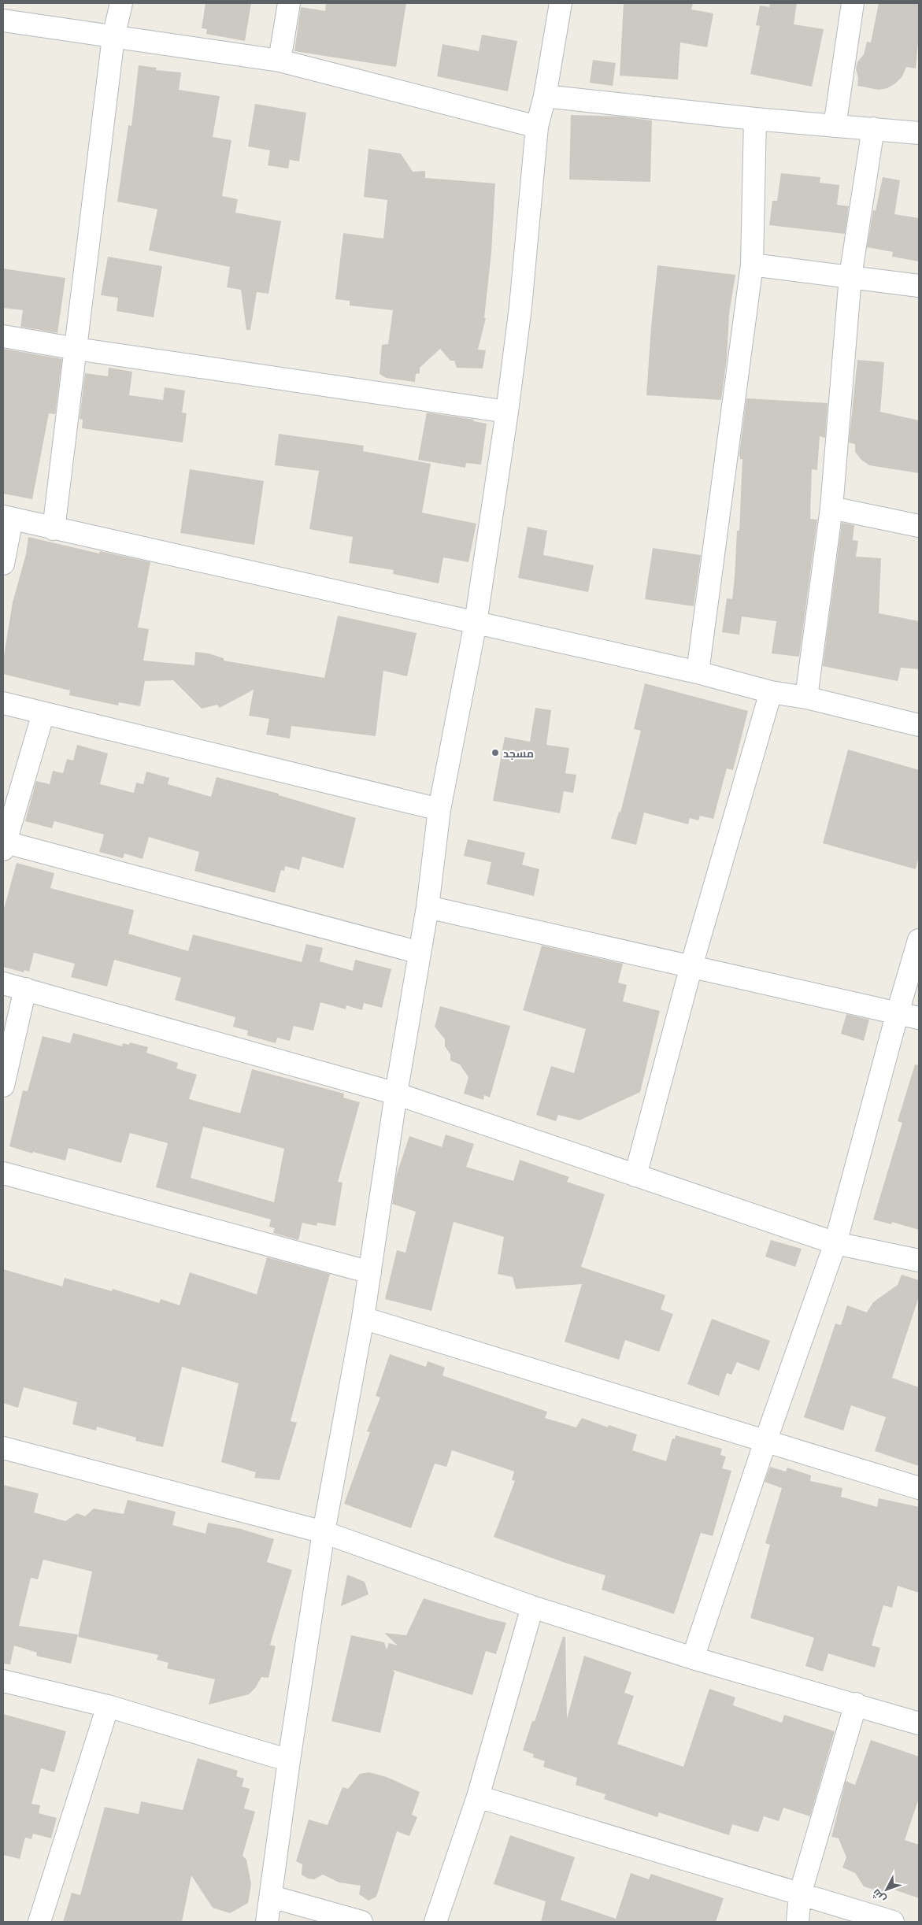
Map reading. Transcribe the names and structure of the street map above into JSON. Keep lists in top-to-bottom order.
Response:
{
  "places": ["مسجد"],
  "north": "bottom left"
}
